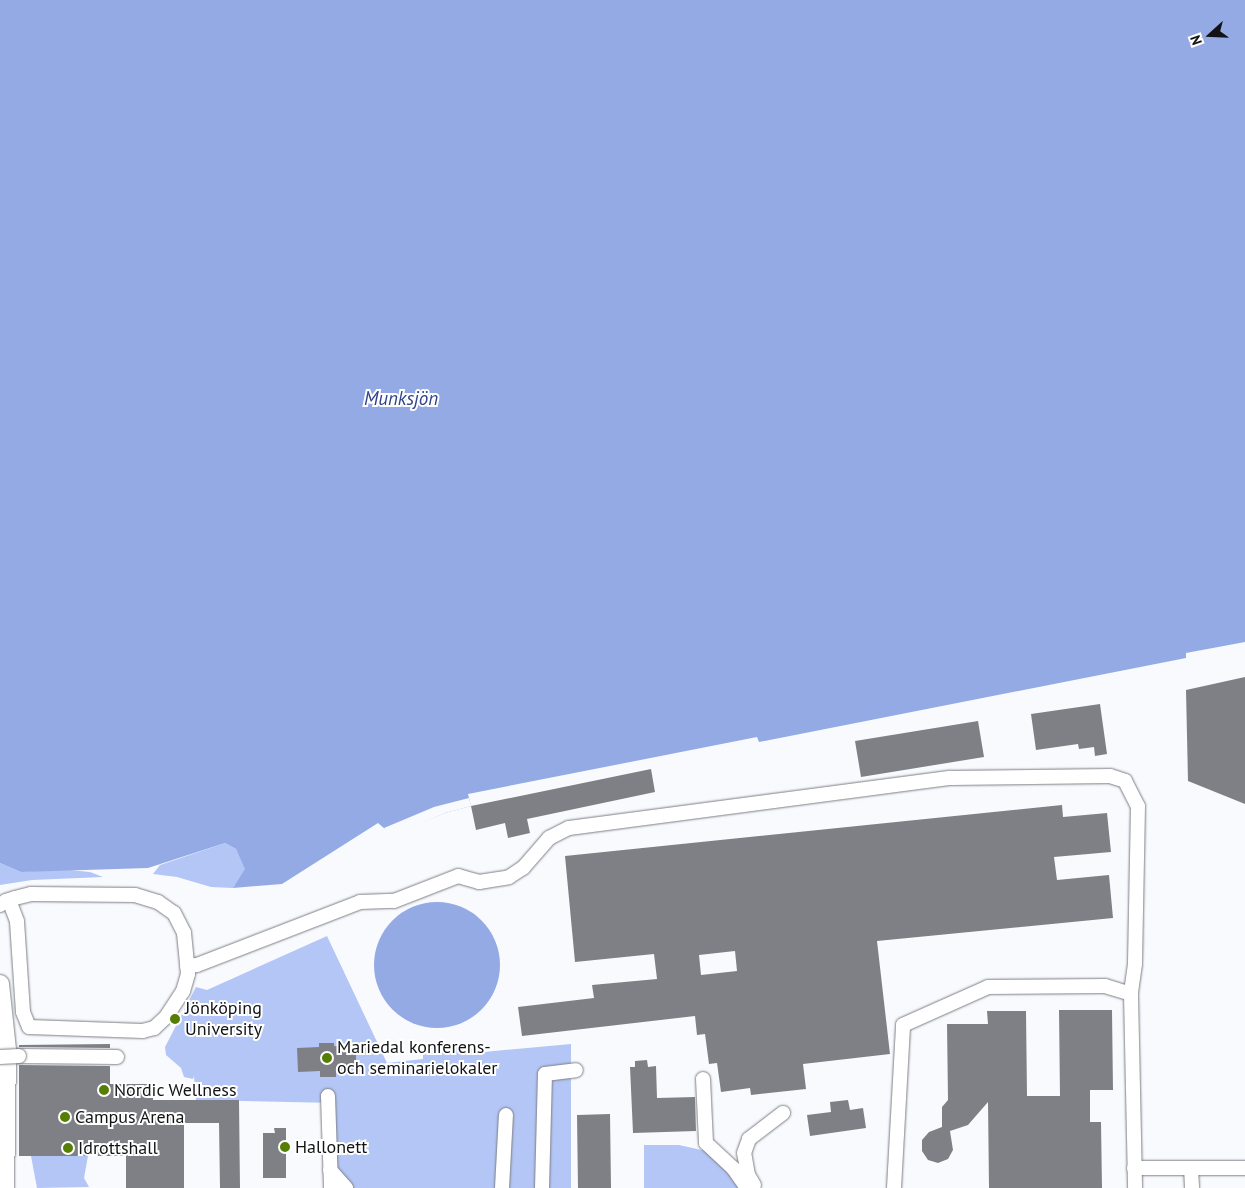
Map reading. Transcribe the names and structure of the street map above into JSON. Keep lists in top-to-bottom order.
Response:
{
  "water": ["Munksjön"],
  "places": [
    "Jönköping University",
    "Mariedal konferens- och seminarielokaler",
    "Nordic Wellness",
    "Campus Arena",
    "Hallonett",
    "Idrottshall"
  ],
  "north": "left"
}
